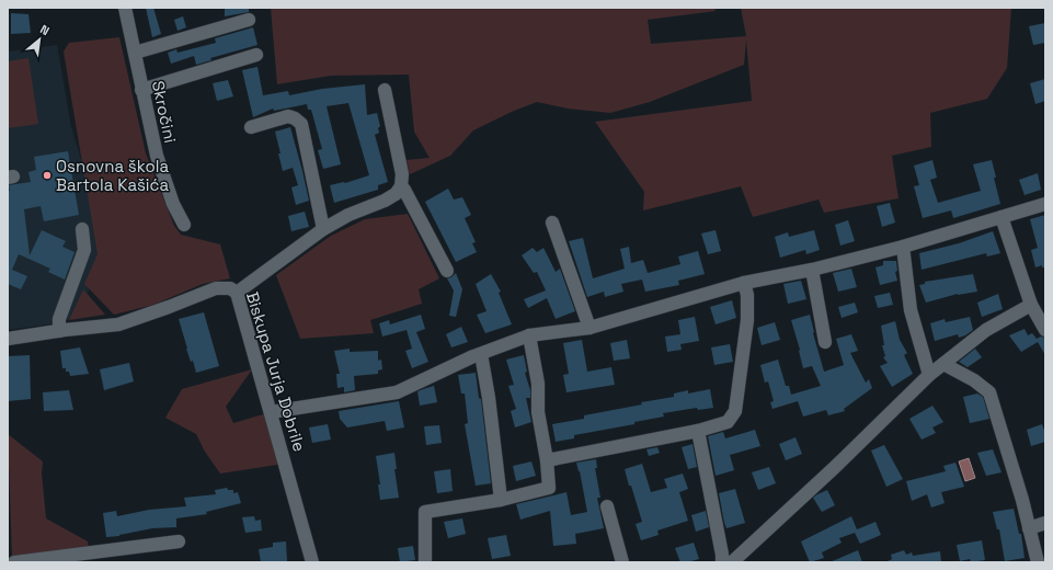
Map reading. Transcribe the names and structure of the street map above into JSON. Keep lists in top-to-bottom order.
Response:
{
  "streets": {
    "street": ["Skročini", "Biskupa Jurja Dobrile"]
  },
  "places": ["Osnovna škola Bartola Kašića"],
  "north": "top right"
}
